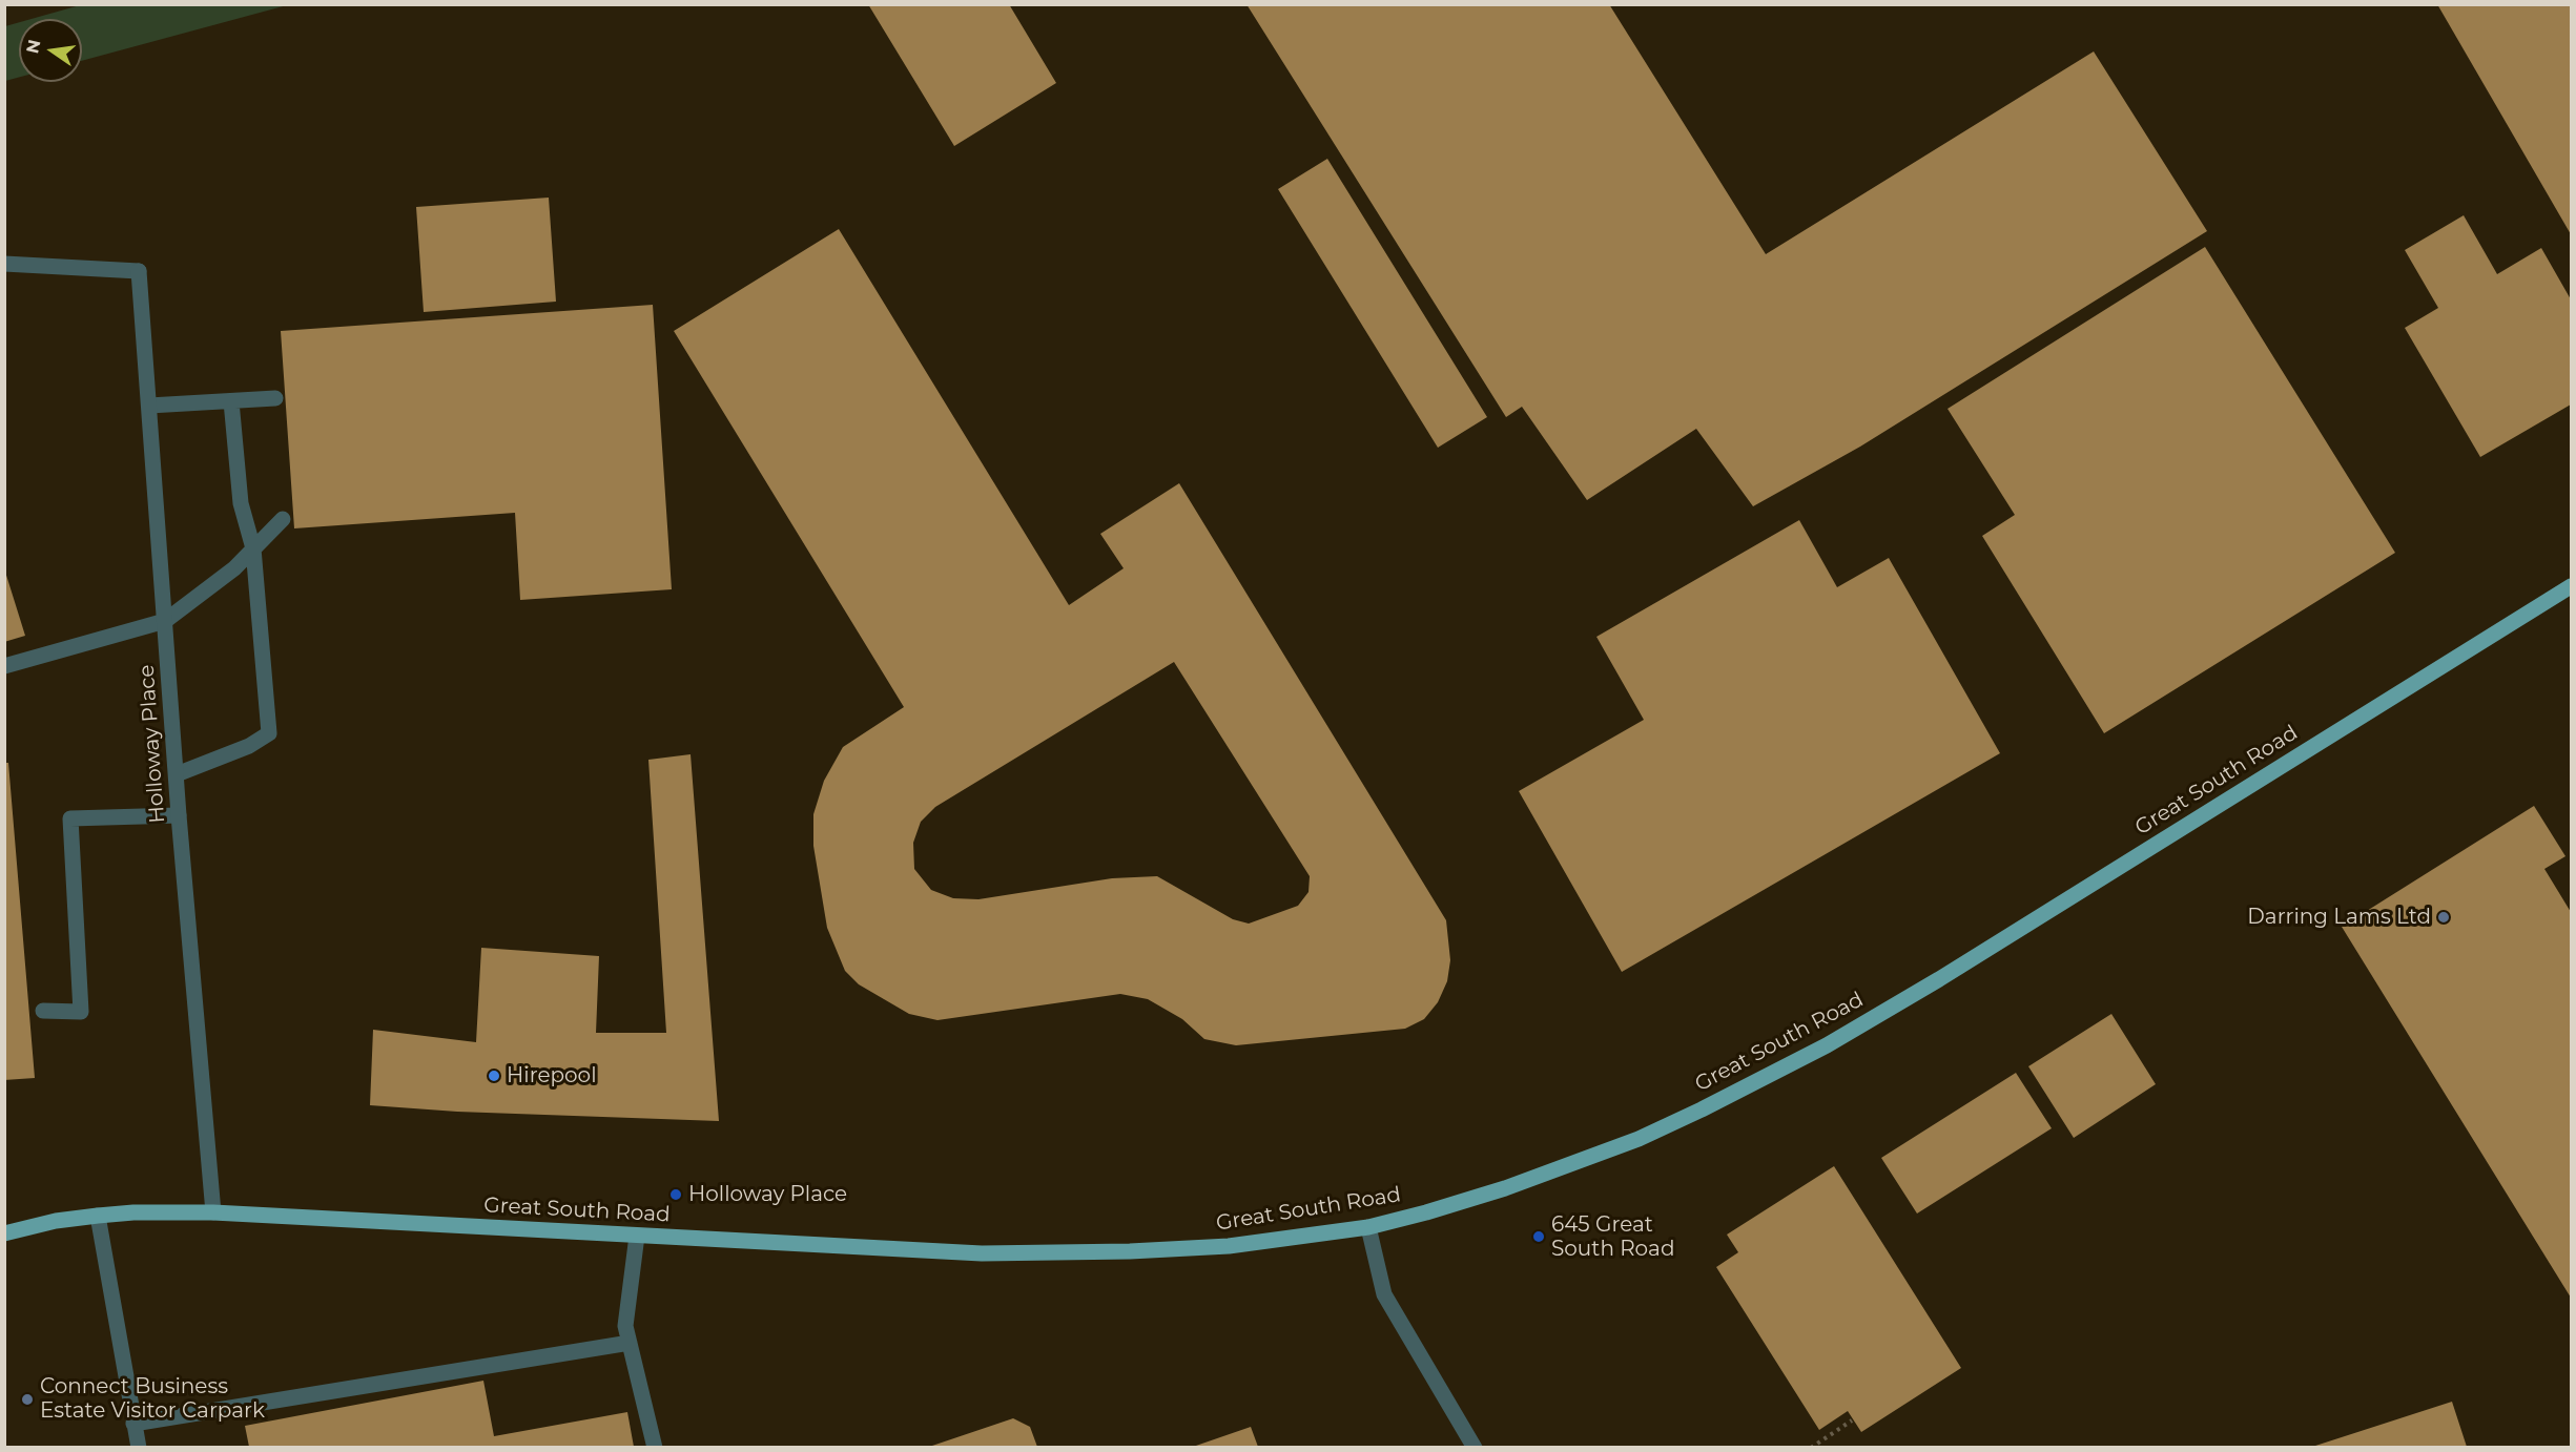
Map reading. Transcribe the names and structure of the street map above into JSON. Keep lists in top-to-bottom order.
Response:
{
  "streets": {
    "main road": ["Great South Road"],
    "street": ["Holloway Place"]
  },
  "crossings": [
    ["Holloway Place", "Great South Road"]
  ],
  "places": [
    "Darring Lams Ltd",
    "Hirepool",
    "Holloway Place",
    "645 Great South Road",
    "Connect Business Estate Visitor Carpark"
  ],
  "north": "left"
}
